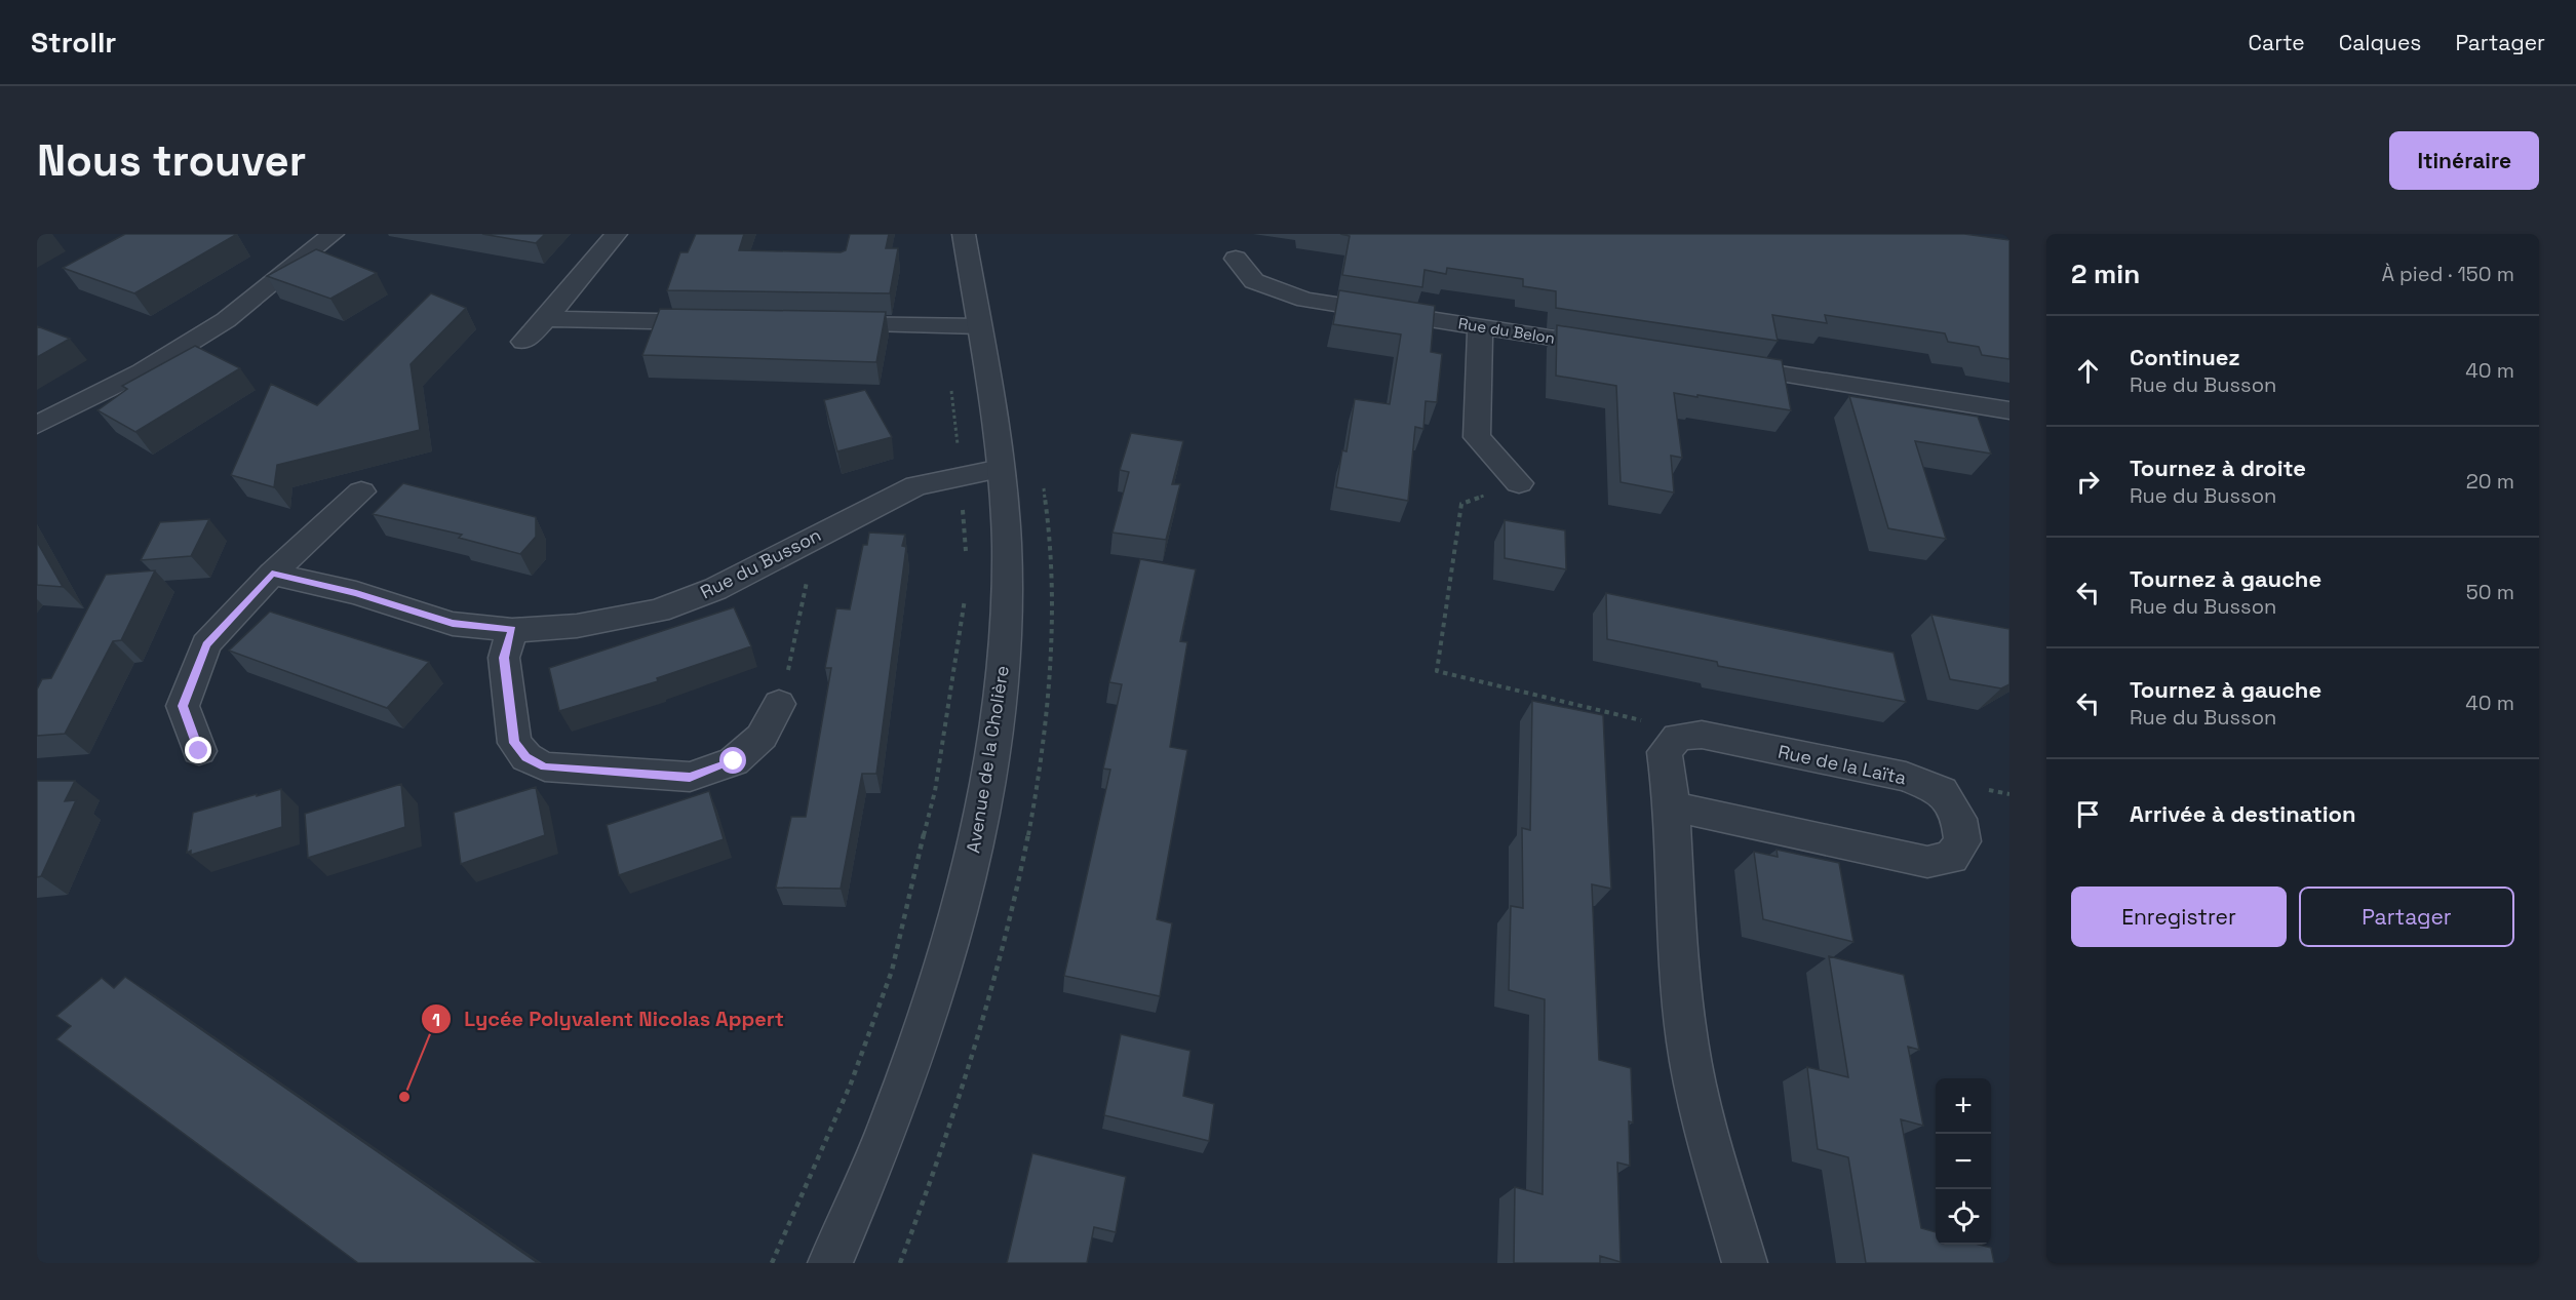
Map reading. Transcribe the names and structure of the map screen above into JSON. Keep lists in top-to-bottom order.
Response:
{
  "streets": {
    "street": [
      "Rue du Belon",
      "Rue du Busson",
      "Avenue de la Cholière",
      "Rue de la Laïta"
    ]
  },
  "crossings": [
    ["Rue du Busson", "Avenue de la Cholière"]
  ],
  "places": ["Lycée Polyvalent Nicolas Appert"],
  "page": {
    "header": "Strollr",
    "nav": ["Carte", "Calques", "Partager"],
    "buttons": [
      "Itinéraire",
      ["Enregistrer", "Partager"]
    ],
    "title": "Nous trouver",
    "heading": ["2 min", "À pied · 150 m"],
    "list": [
      ["Continuez", "Rue du Busson", "40 m"],
      ["Tournez à droite", "Rue du Busson", "20 m"],
      ["Tournez à gauche", "Rue du Busson", "50 m"],
      ["Tournez à gauche", "Rue du Busson", "40 m"],
      "Arrivée à destination"
    ],
    "map_buttons": ["+", "−"]
  }
}
